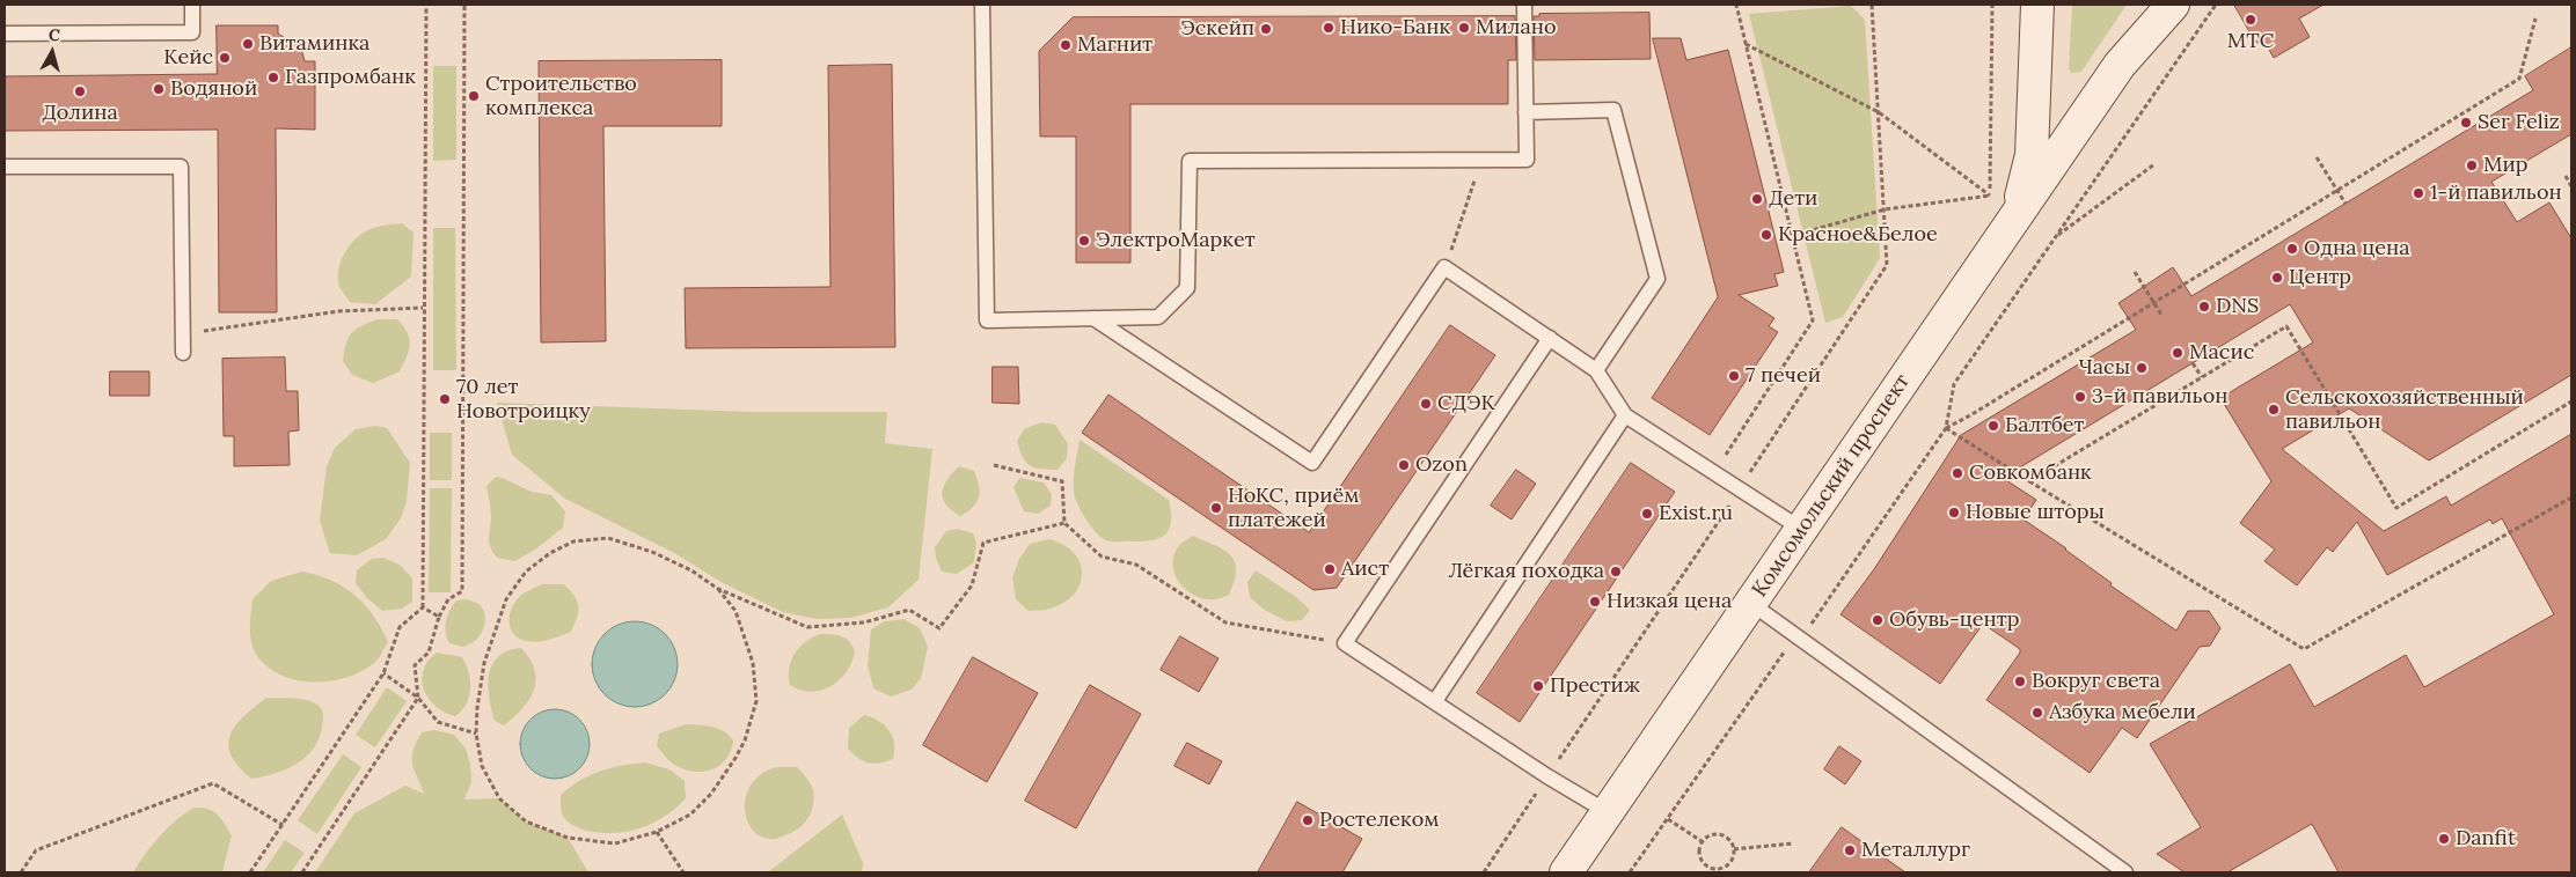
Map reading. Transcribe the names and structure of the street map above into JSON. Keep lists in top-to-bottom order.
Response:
{
  "streets": {
    "street": ["Комсомольский проспект"]
  },
  "places": [
    "МТС",
    "Нико-Банк",
    "Милано",
    "Эскейп",
    "Витаминка",
    "Магнит",
    "Кейс",
    "Газпромбанк",
    "Водяной",
    "Долина",
    "Строительство комплекса",
    "Ser Feliz",
    "Мир",
    "1-й павильон",
    "Дети",
    "Красное&Белое",
    "ЭлектроМаркет",
    "Одна цена",
    "Центр",
    "DNS",
    "Масис",
    "Часы",
    "7 печей",
    "3-й павильон",
    "70 лет Новотроицку",
    "СДЭК",
    "Сельскохозяйственный павильон",
    "Балтбет",
    "Ozon",
    "Совкомбанк",
    "НоКС, приём платежей",
    "Новые шторы",
    "Exist.ru",
    "Аист",
    "Лёгкая походка",
    "Низкая цена",
    "Обувь-центр",
    "Вокруг света",
    "Престиж",
    "Азбука мебели",
    "Ростелеком",
    "Danfit",
    "Металлург"
  ],
  "north": "top"
}
